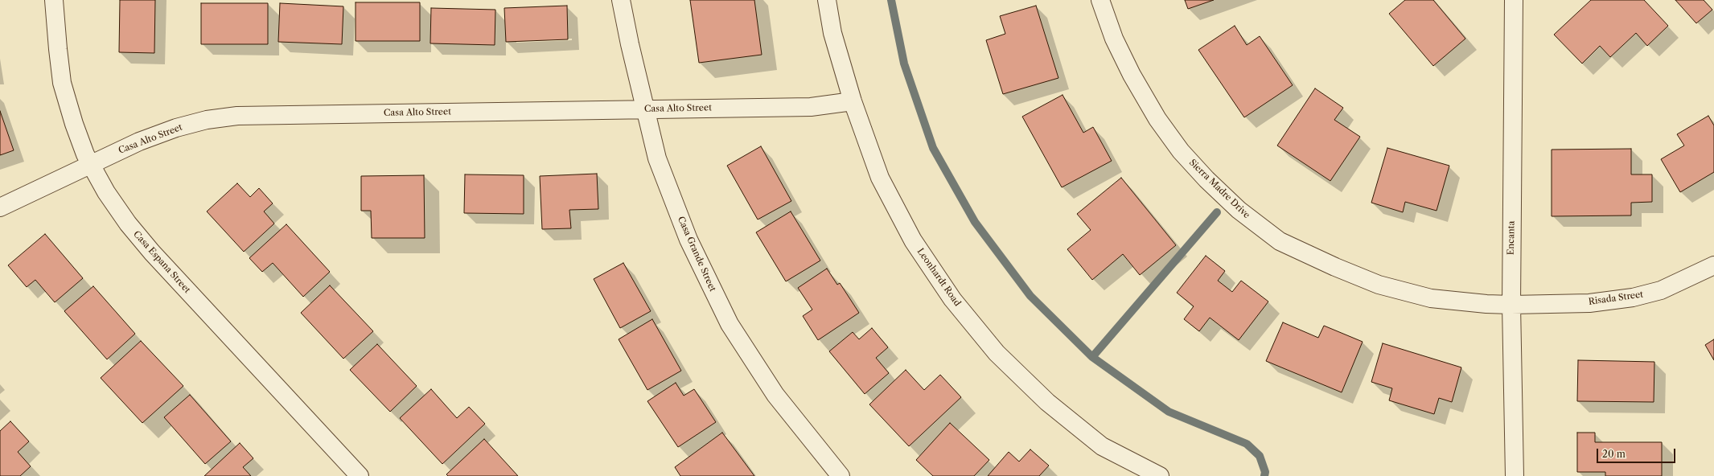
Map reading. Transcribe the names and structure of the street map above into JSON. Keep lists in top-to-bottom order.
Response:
{
  "streets": {
    "street": [
      "Casa Alto Street",
      "Sierra Madre Drive",
      "Encanta",
      "Casa Grande Street",
      "Casa Espana Street",
      "Leonhardt Road",
      "Risada Street"
    ]
  },
  "crossings": [
    ["Casa Alto Street", "Casa Grande Street"],
    ["Casa Alto Street", "Casa Espana Street"],
    ["Casa Alto Street", "Leonhardt Road"],
    ["Sierra Madre Drive", "Encanta"],
    ["Sierra Madre Drive", "Risada Street"],
    ["Encanta", "Risada Street"]
  ],
  "scale_bar": "20 m"
}
